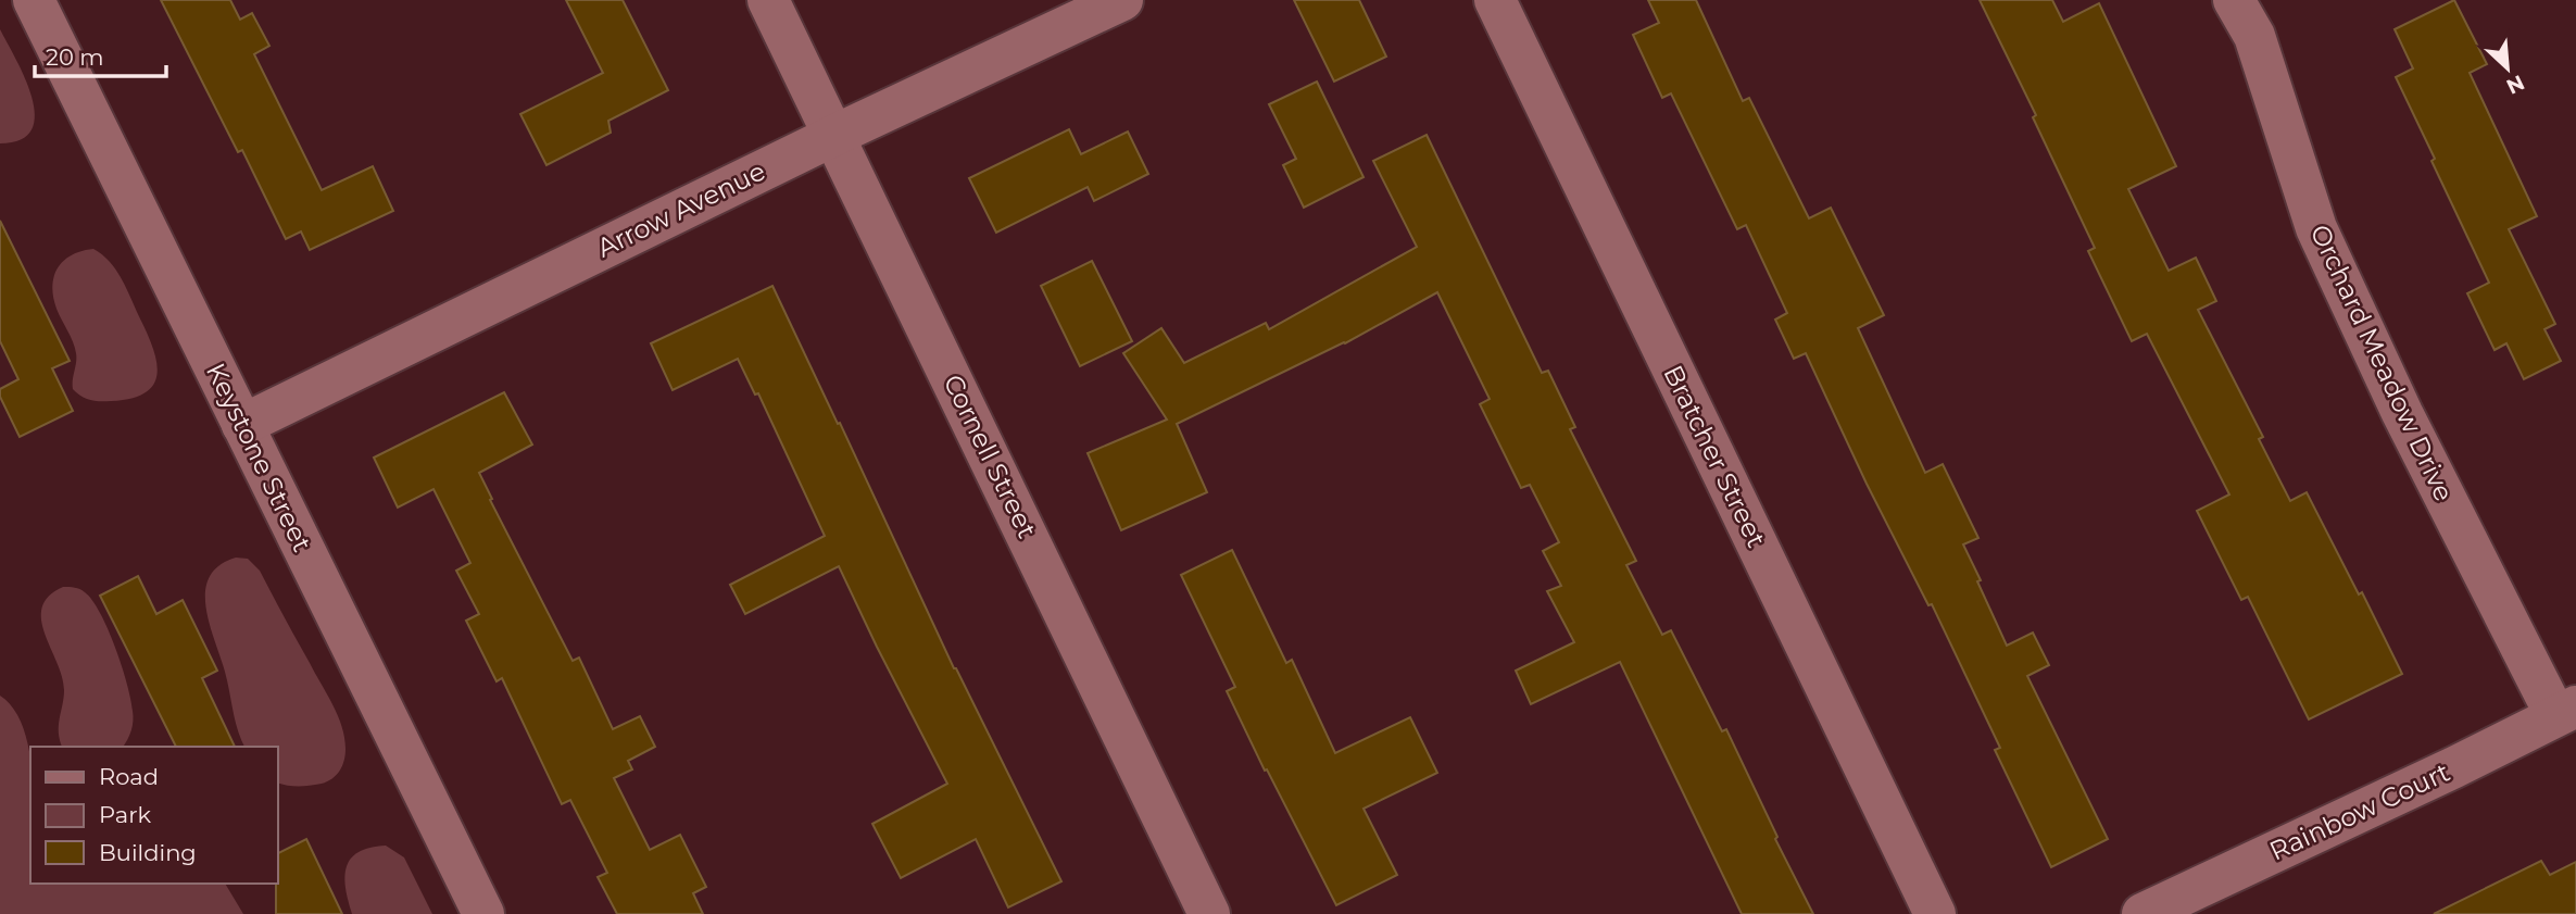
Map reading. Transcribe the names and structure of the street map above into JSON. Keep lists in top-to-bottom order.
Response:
{
  "streets": {
    "street": [
      "Arrow Avenue",
      "Orchard Meadow Drive",
      "Cornell Street",
      "Bratcher Street",
      "Keystone Street",
      "Rainbow Court"
    ]
  },
  "crossings": [
    ["Arrow Avenue", "Cornell Street"],
    ["Arrow Avenue", "Keystone Street"],
    ["Orchard Meadow Drive", "Rainbow Court"]
  ],
  "legend": ["Road", "Park", "Building"],
  "scale_bar": "20 m",
  "north": "bottom right"
}
